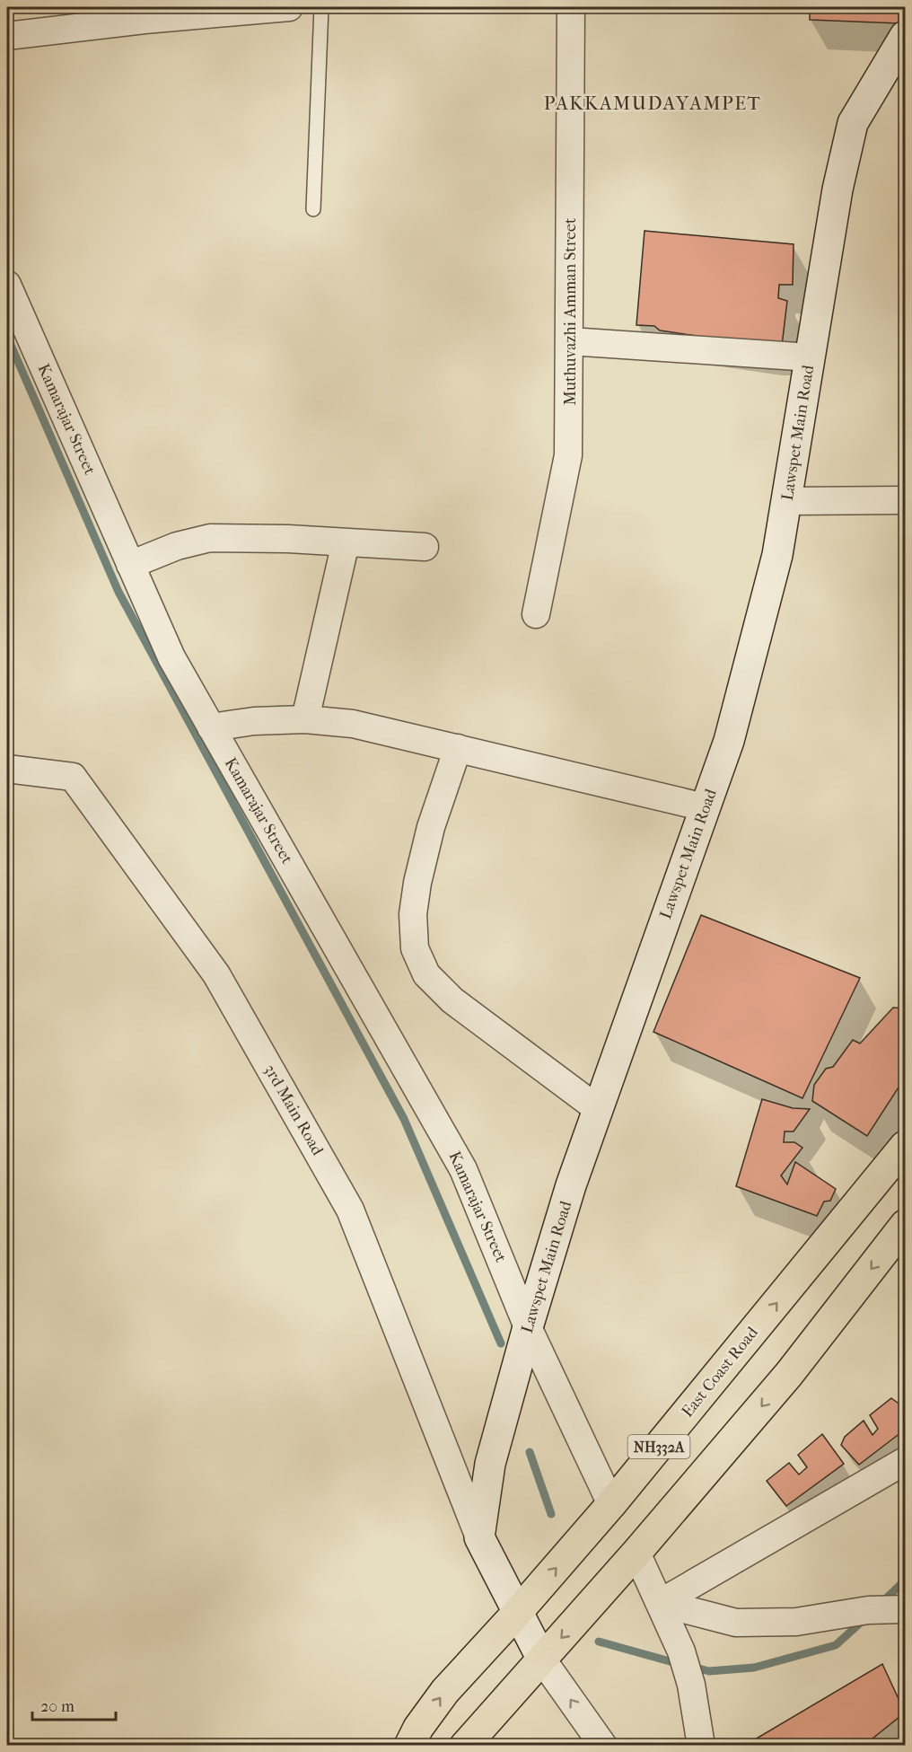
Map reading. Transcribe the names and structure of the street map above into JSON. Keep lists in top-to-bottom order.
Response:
{
  "streets": {
    "highway": ["East Coast Road", "NH332A"],
    "street": [
      "Muthuvazhi Amman Street",
      "Kamarajar Street",
      "Lawspet Main Road",
      "3rd Main Road"
    ]
  },
  "crossings": [
    ["Kamarajar Street", "Lawspet Main Road"],
    ["Kamarajar Street", "East Coast Road"],
    ["Lawspet Main Road", "3rd Main Road"]
  ],
  "districts": ["PAKKAMUDAYAMPET"],
  "scale_bar": "20 m"
}
